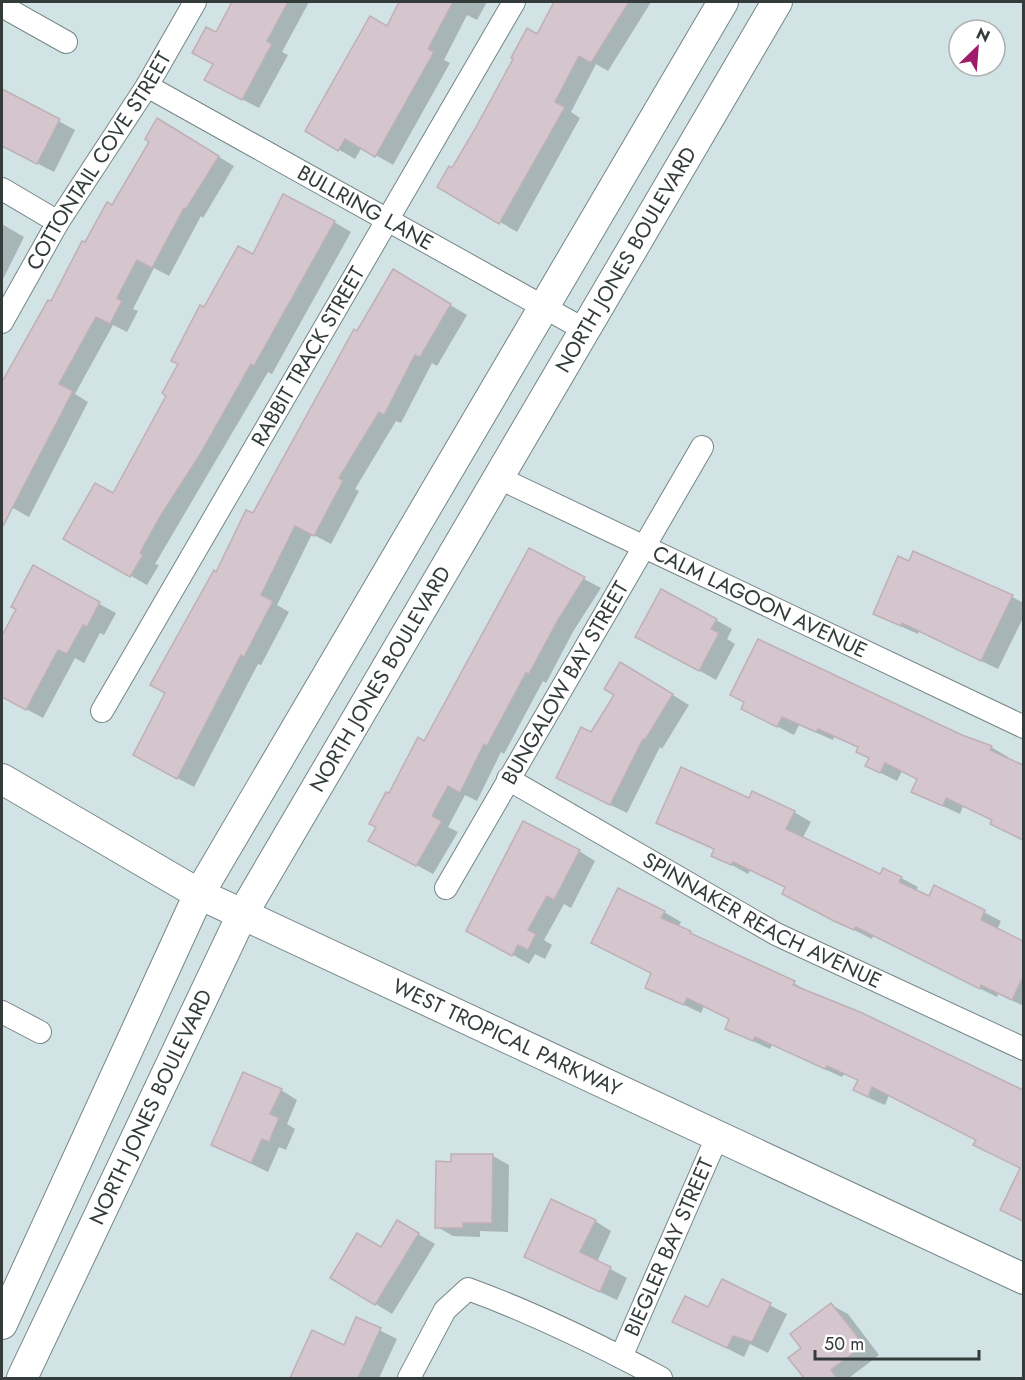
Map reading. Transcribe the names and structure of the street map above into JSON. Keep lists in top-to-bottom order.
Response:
{
  "streets": {
    "main road": ["NORTH JONES BOULEVARD", "WEST TROPICAL PARKWAY"],
    "street": [
      "COTTONTAIL COVE STREET",
      "BULLRING LANE",
      "RABBIT TRACK STREET",
      "CALM LAGOON AVENUE",
      "BUNGALOW BAY STREET",
      "SPINNAKER REACH AVENUE",
      "BIEGLER BAY STREET"
    ]
  },
  "crossings": [
    ["COTTONTAIL COVE STREET", "BULLRING LANE"],
    ["BULLRING LANE", "NORTH JONES BOULEVARD"],
    ["BULLRING LANE", "RABBIT TRACK STREET"],
    ["NORTH JONES BOULEVARD", "CALM LAGOON AVENUE"],
    ["NORTH JONES BOULEVARD", "WEST TROPICAL PARKWAY"],
    ["CALM LAGOON AVENUE", "BUNGALOW BAY STREET"],
    ["BUNGALOW BAY STREET", "SPINNAKER REACH AVENUE"],
    ["WEST TROPICAL PARKWAY", "BIEGLER BAY STREET"]
  ],
  "scale_bar": "50 m",
  "north": "top right"
}
